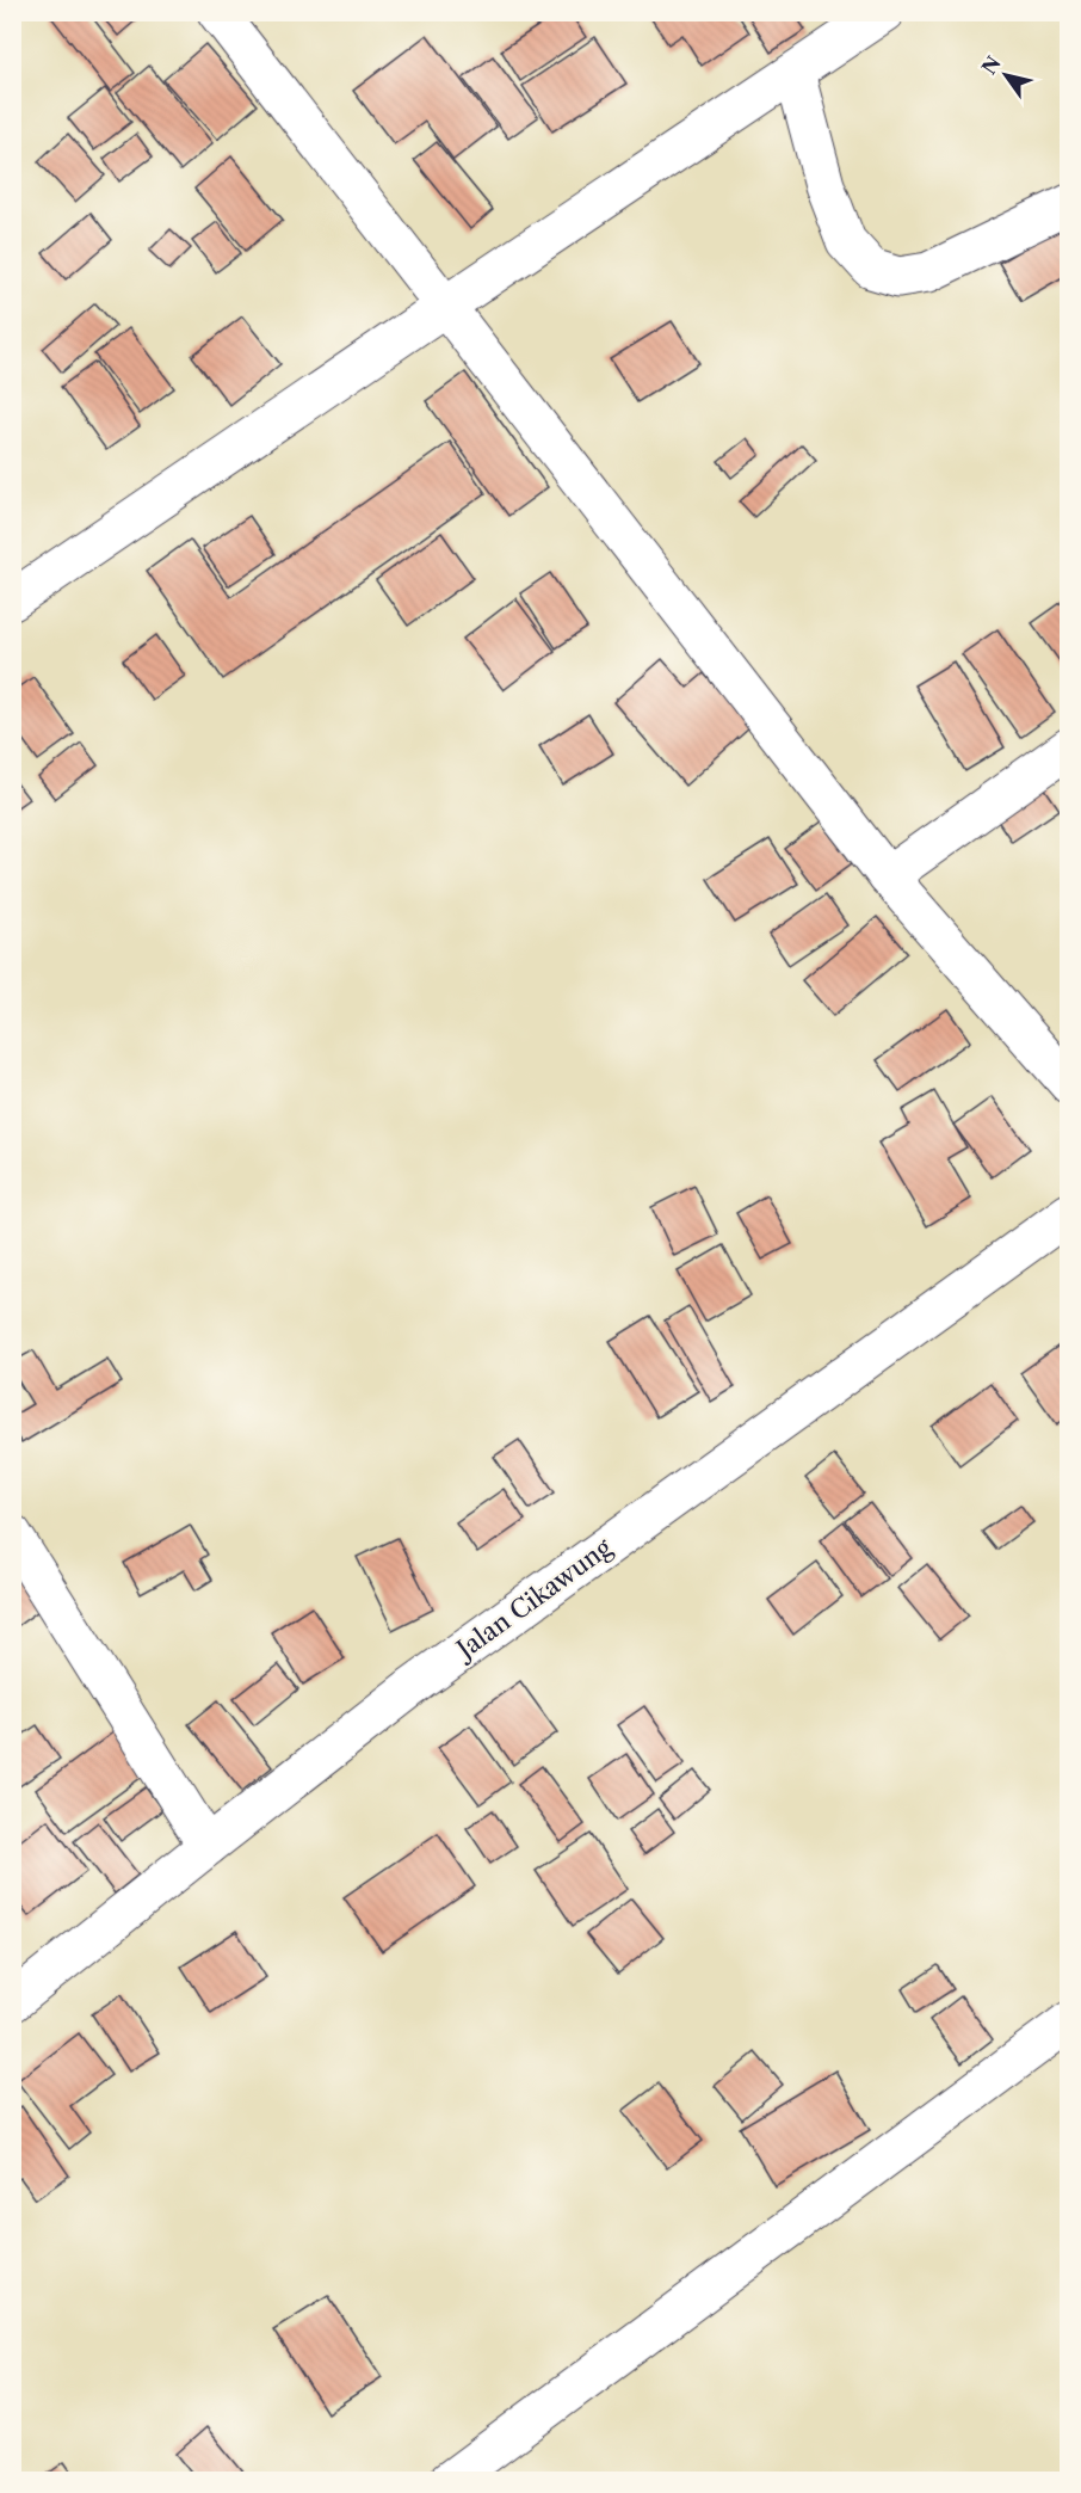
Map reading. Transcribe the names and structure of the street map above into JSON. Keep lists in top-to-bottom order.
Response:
{
  "streets": {
    "street": ["Jalan Cikawung"]
  },
  "north": "top left"
}
